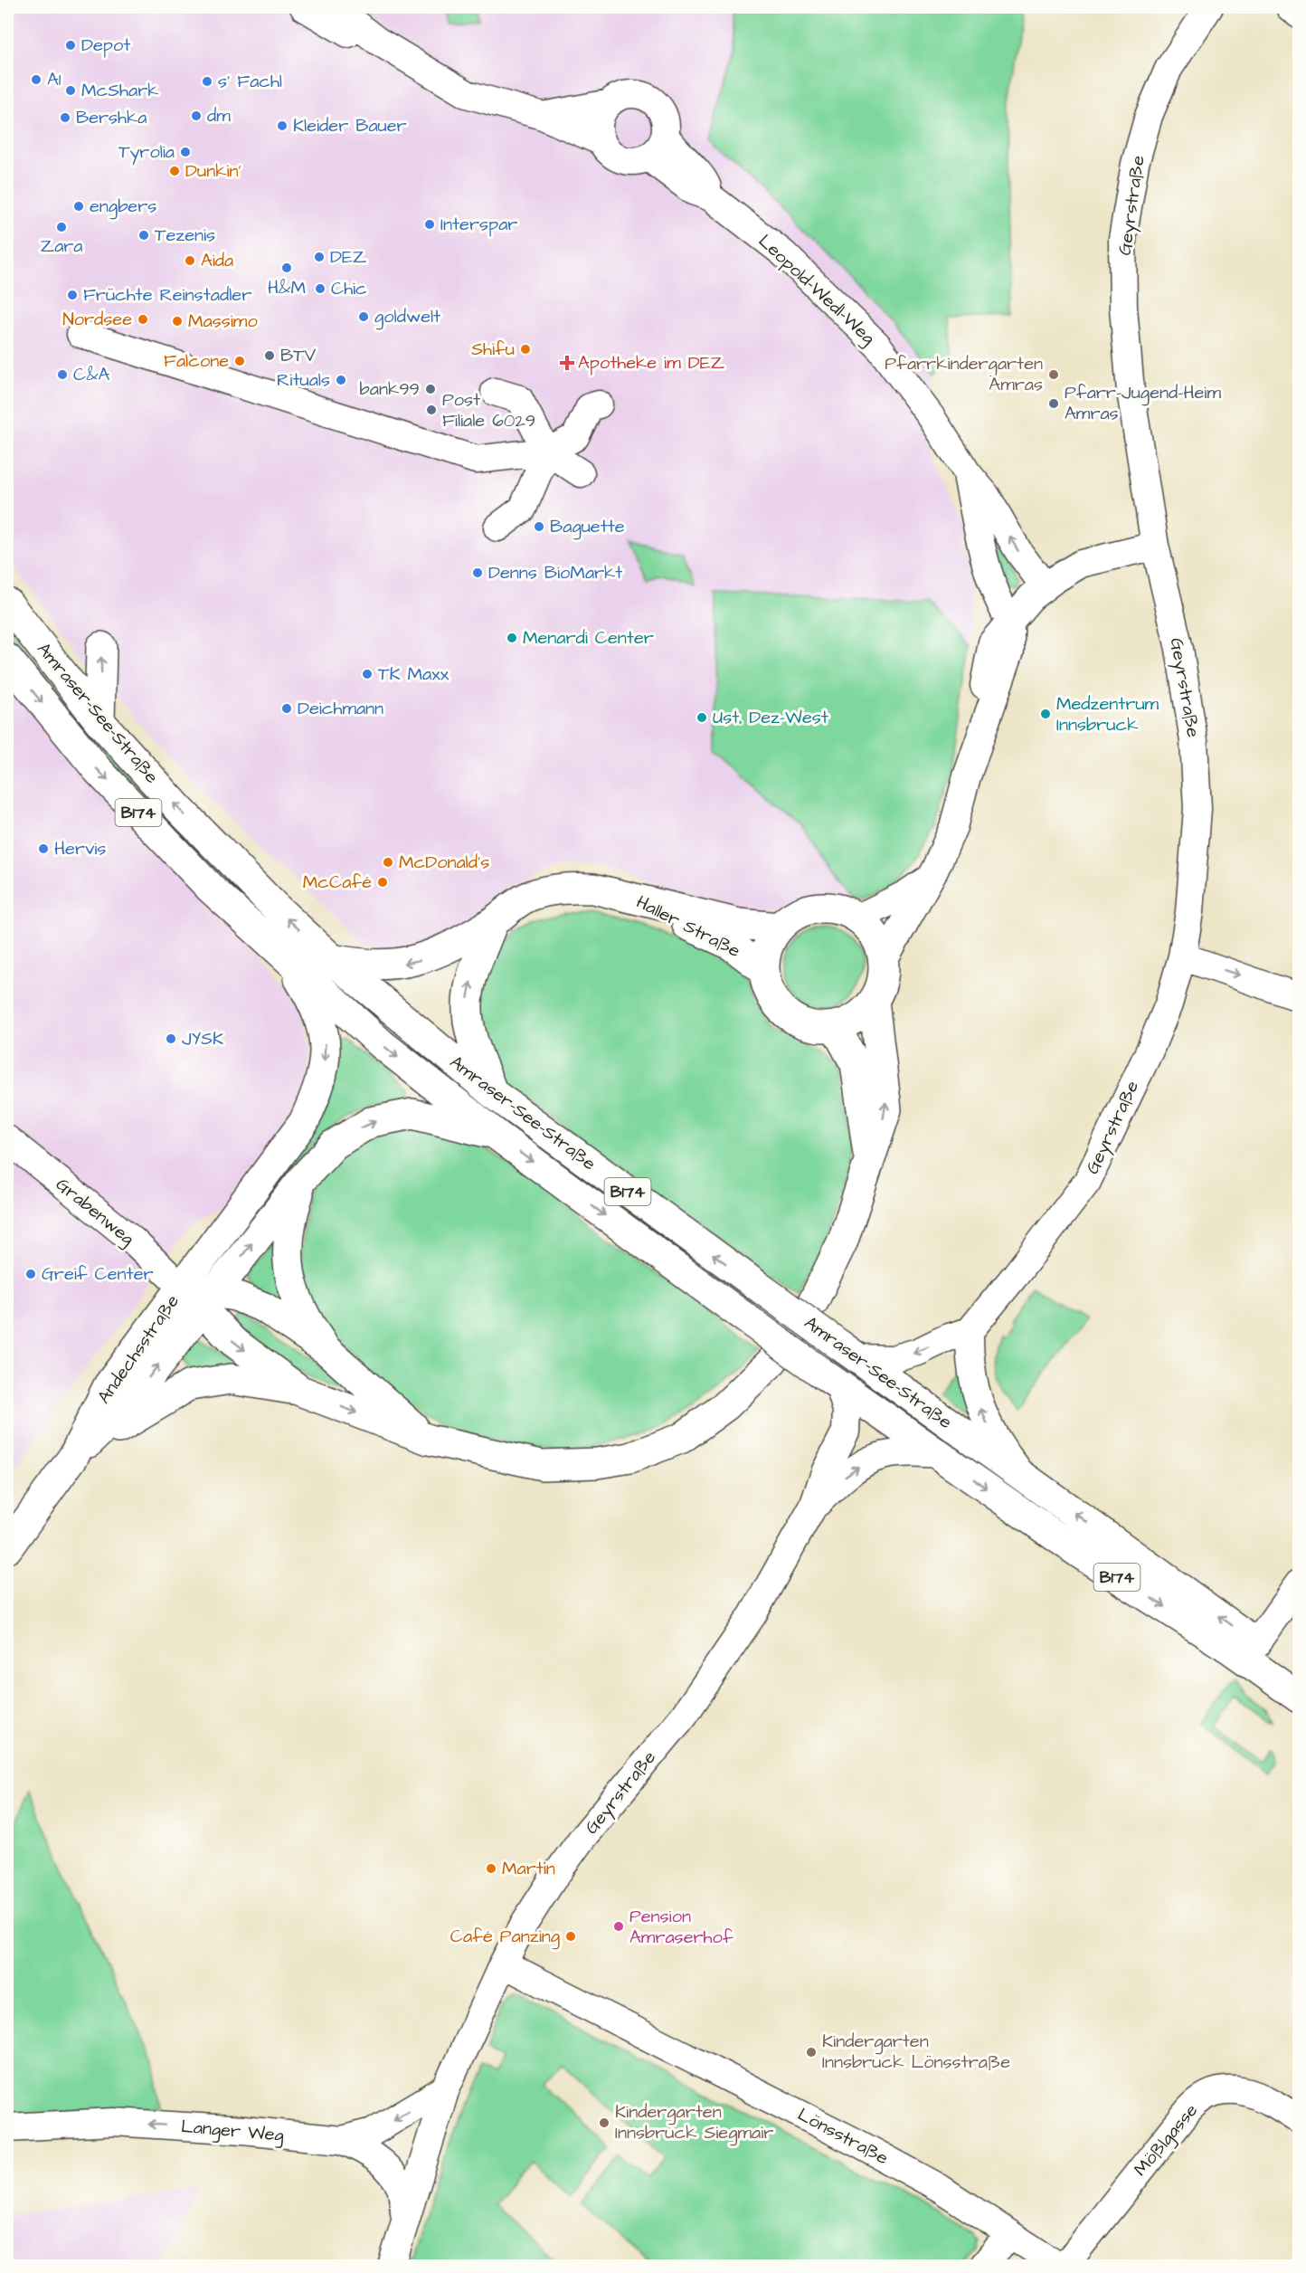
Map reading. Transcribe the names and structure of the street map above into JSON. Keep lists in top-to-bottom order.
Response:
{
  "streets": {
    "main road": [
      "Amraser-See-Straße",
      "B174",
      "Haller Straße",
      "Andechsstraße"
    ],
    "street": [
      "Geyrstraße",
      "Leopold-Wedl-Weg",
      "Grabenweg",
      "Langer Weg",
      "Lönsstraße",
      "Mößlgasse"
    ]
  },
  "crossings": [
    ["Geyrstraße", "Amraser-See-Straße"],
    ["Geyrstraße", "Langer Weg"],
    ["Geyrstraße", "Lönsstraße"],
    ["Amraser-See-Straße", "Andechsstraße"],
    ["Grabenweg", "Andechsstraße"]
  ],
  "one_way": ["Langer Weg"],
  "places": {
    "other": [
      "Depot",
      "A1",
      "s' Fachl",
      "McShark",
      "dm",
      "Bershka",
      "Kleider Bauer",
      "Tyrolia",
      "Dunkin'",
      "engbers",
      "Interspar",
      "Zara",
      "Tezenis",
      "DEZ",
      "Aida",
      "H&M",
      "Chic",
      "Früchte Reinstadler",
      "goldwelt",
      "Nordsee",
      "Massimo",
      "Shifu",
      "BTV",
      "Falcone",
      "C&A",
      "Pfarrkindergarten Amras",
      "Rituals",
      "bank99",
      "Pfarr-Jugend-Heim Amras",
      "Post Filiale 6029",
      "Baguette",
      "Denns BioMarkt",
      "Menardi Center",
      "TK Maxx",
      "Deichmann",
      "Medzentrum Innsbruck",
      "Ust. Dez-West",
      "Hervis",
      "McDonald's",
      "McCafé",
      "JYSK",
      "Greif Center",
      "Martin",
      "Pension Amraserhof",
      "Café Panzing",
      "Kindergarten Innsbruck Lönsstraße",
      "Kindergarten Innsbruck Siegmair"
    ],
    "health": ["Apotheke im DEZ"]
  }
}
